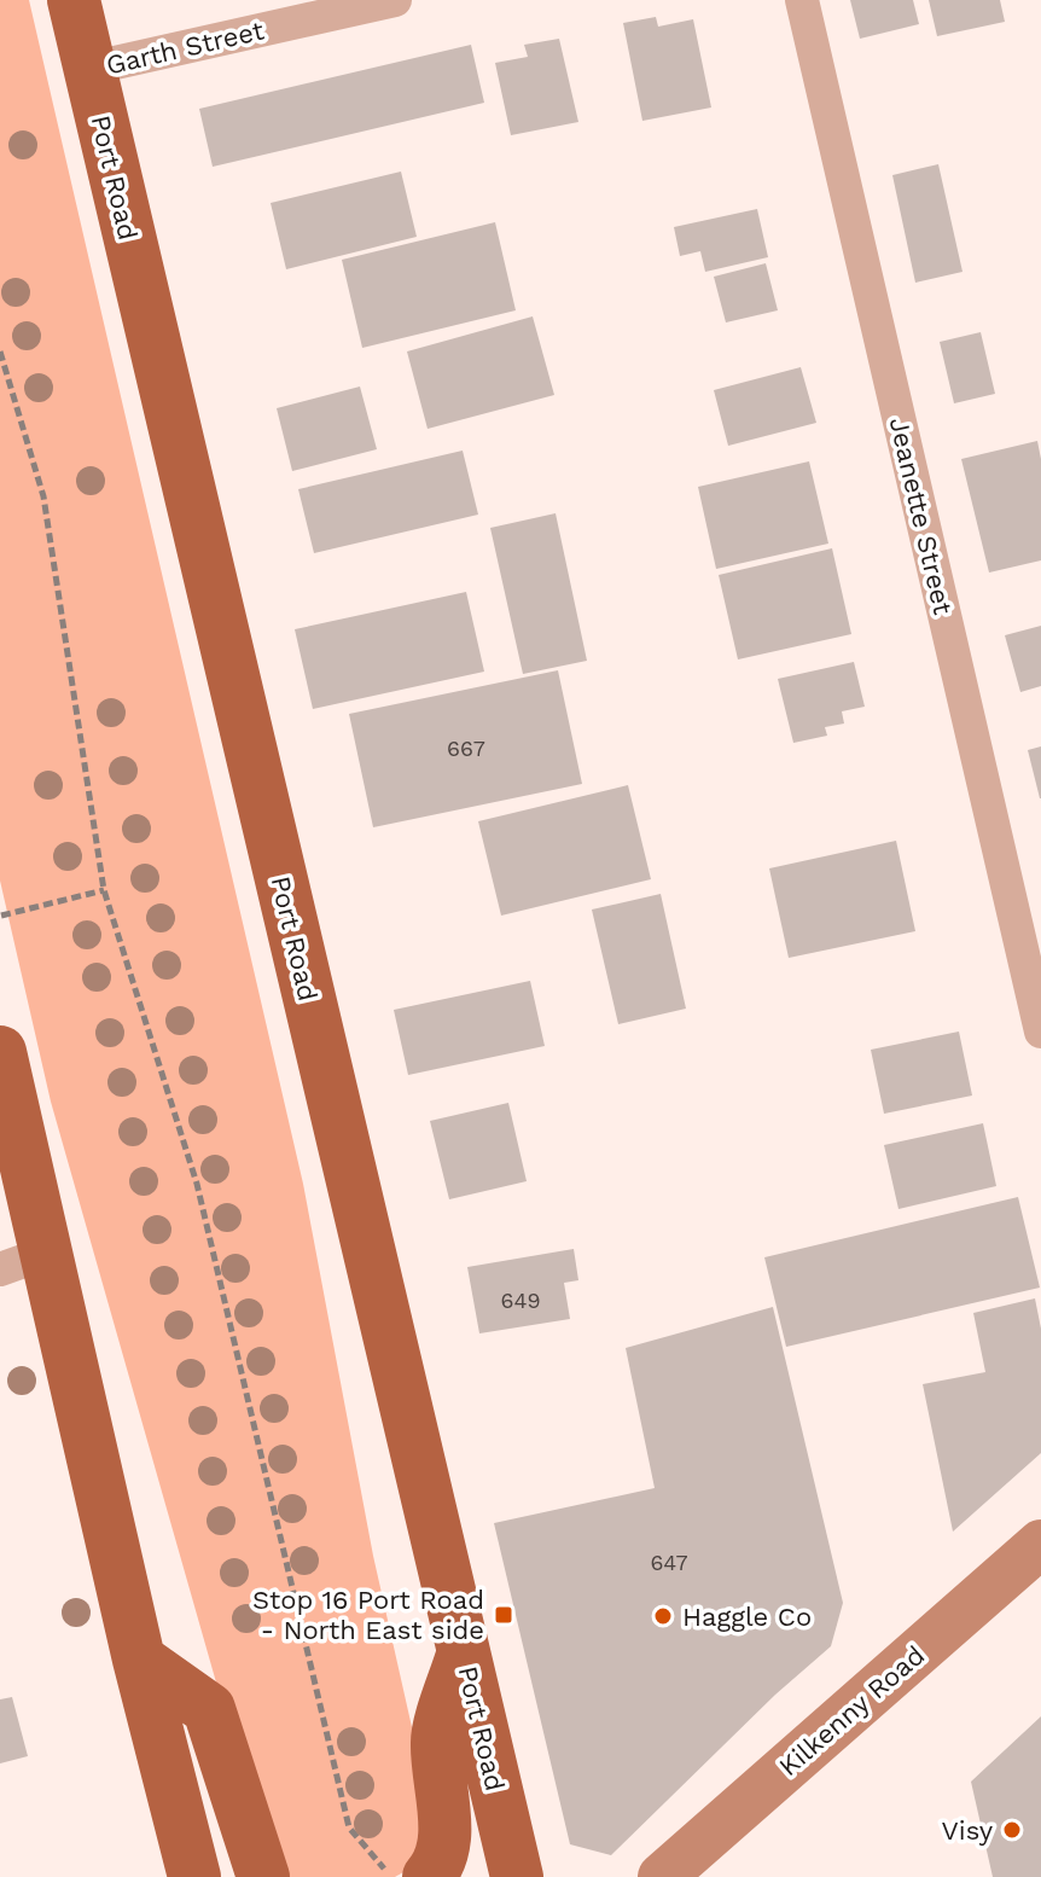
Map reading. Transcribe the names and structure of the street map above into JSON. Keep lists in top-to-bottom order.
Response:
{
  "streets": {
    "highway": ["Port Road"],
    "main road": ["Kilkenny Road"],
    "street": ["Garth Street", "Jeanette Street"]
  },
  "crossings": [
    ["Garth Street", "Port Road"]
  ],
  "places": {
    "transit": ["Stop 16 Port Road - North East side"],
    "other": ["Haggle Co", "Visy"]
  },
  "house_numbers": ["667", "649", "647"]
}
